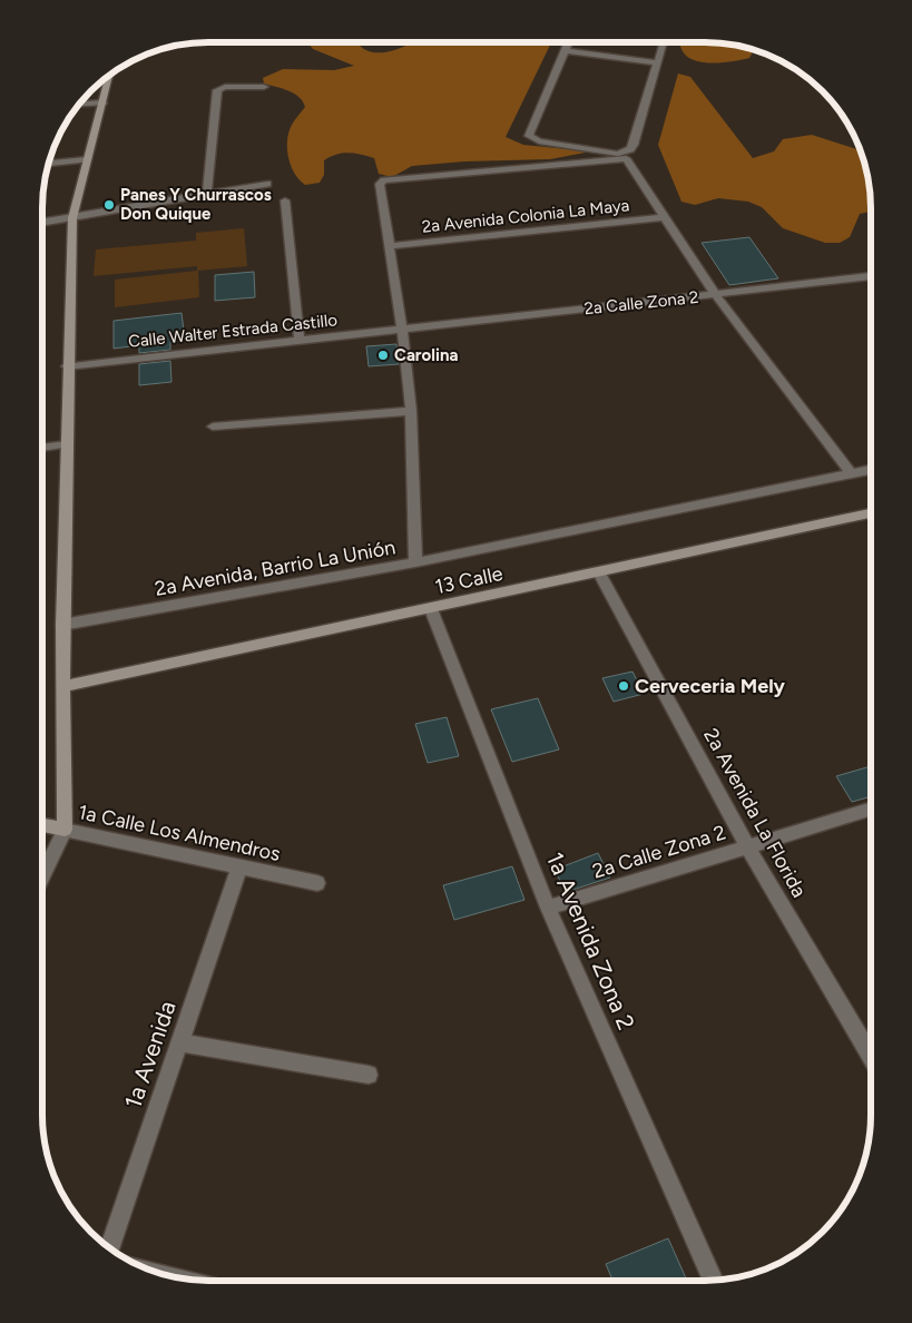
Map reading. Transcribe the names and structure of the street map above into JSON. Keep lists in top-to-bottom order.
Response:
{
  "streets": {
    "street": [
      "2a Avenida Colonia La Maya",
      "2a Calle Zona 2",
      "Calle Walter Estrada Castillo",
      "2a Avenida, Barrio La Unión",
      "13 Calle",
      "2a Avenida La Florida",
      "1a Calle Los Almendros",
      "1a Avenida Zona 2",
      "1a Avenida"
    ]
  },
  "crossings": [
    ["2a Avenida Colonia La Maya", "2a Avenida, Barrio La Unión"],
    ["2a Calle Zona 2", "Calle Walter Estrada Castillo"],
    ["2a Calle Zona 2", "2a Avenida, Barrio La Unión"],
    ["2a Calle Zona 2", "2a Avenida La Florida"],
    ["2a Calle Zona 2", "1a Avenida Zona 2"],
    ["Calle Walter Estrada Castillo", "2a Avenida, Barrio La Unión"],
    ["13 Calle", "2a Avenida La Florida"],
    ["13 Calle", "1a Avenida Zona 2"],
    ["1a Calle Los Almendros", "1a Avenida"]
  ],
  "places": ["Panes Y Churrascos Don Quique", "Carolina", "Cerveceria Mely"]
}
